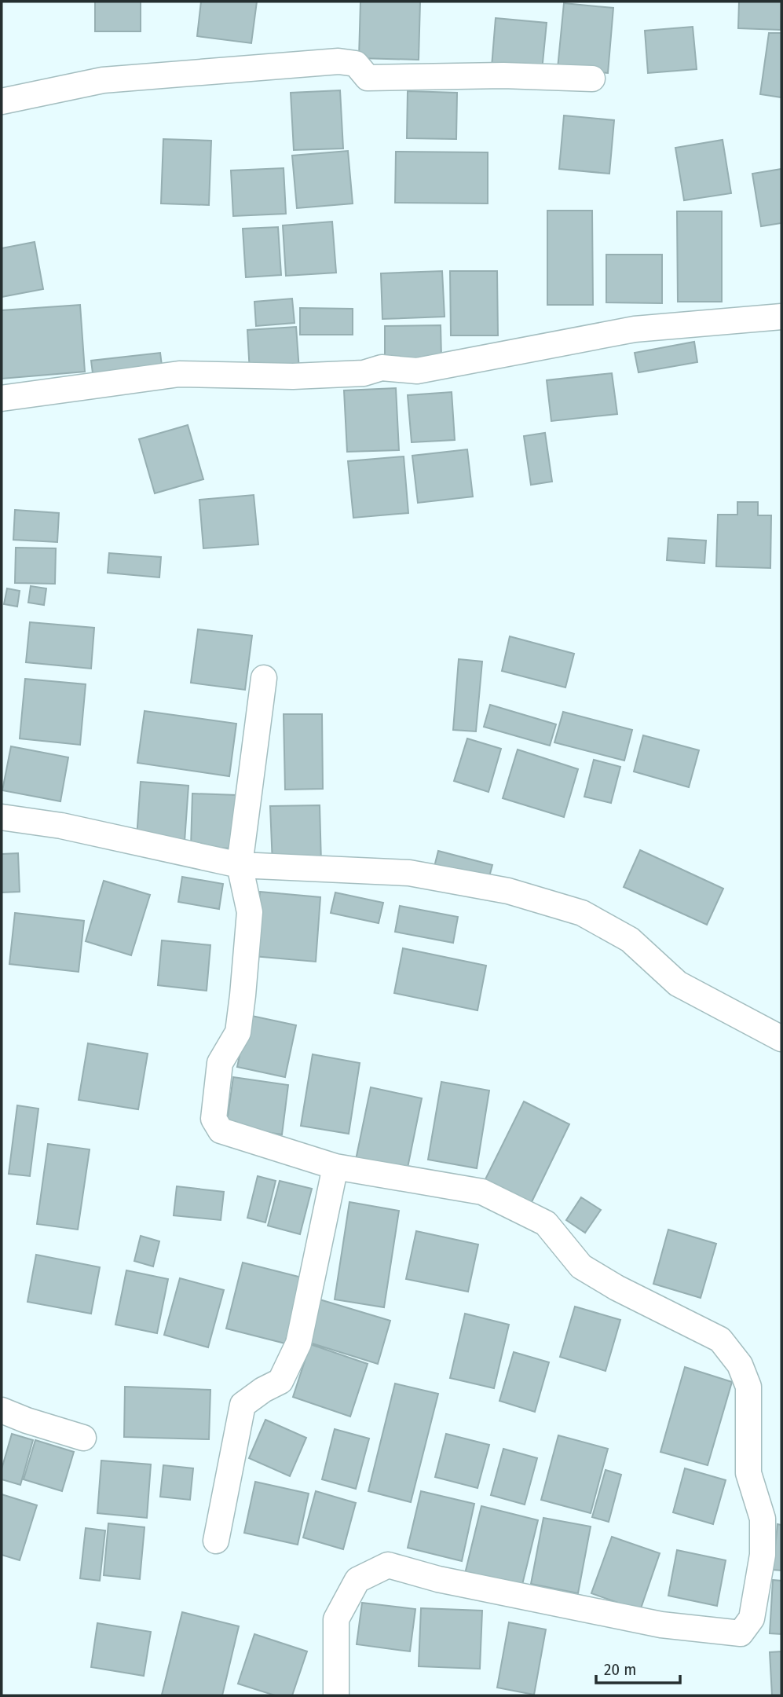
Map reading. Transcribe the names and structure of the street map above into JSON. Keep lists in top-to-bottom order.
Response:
{
  "scale_bar": "20 m"
}
